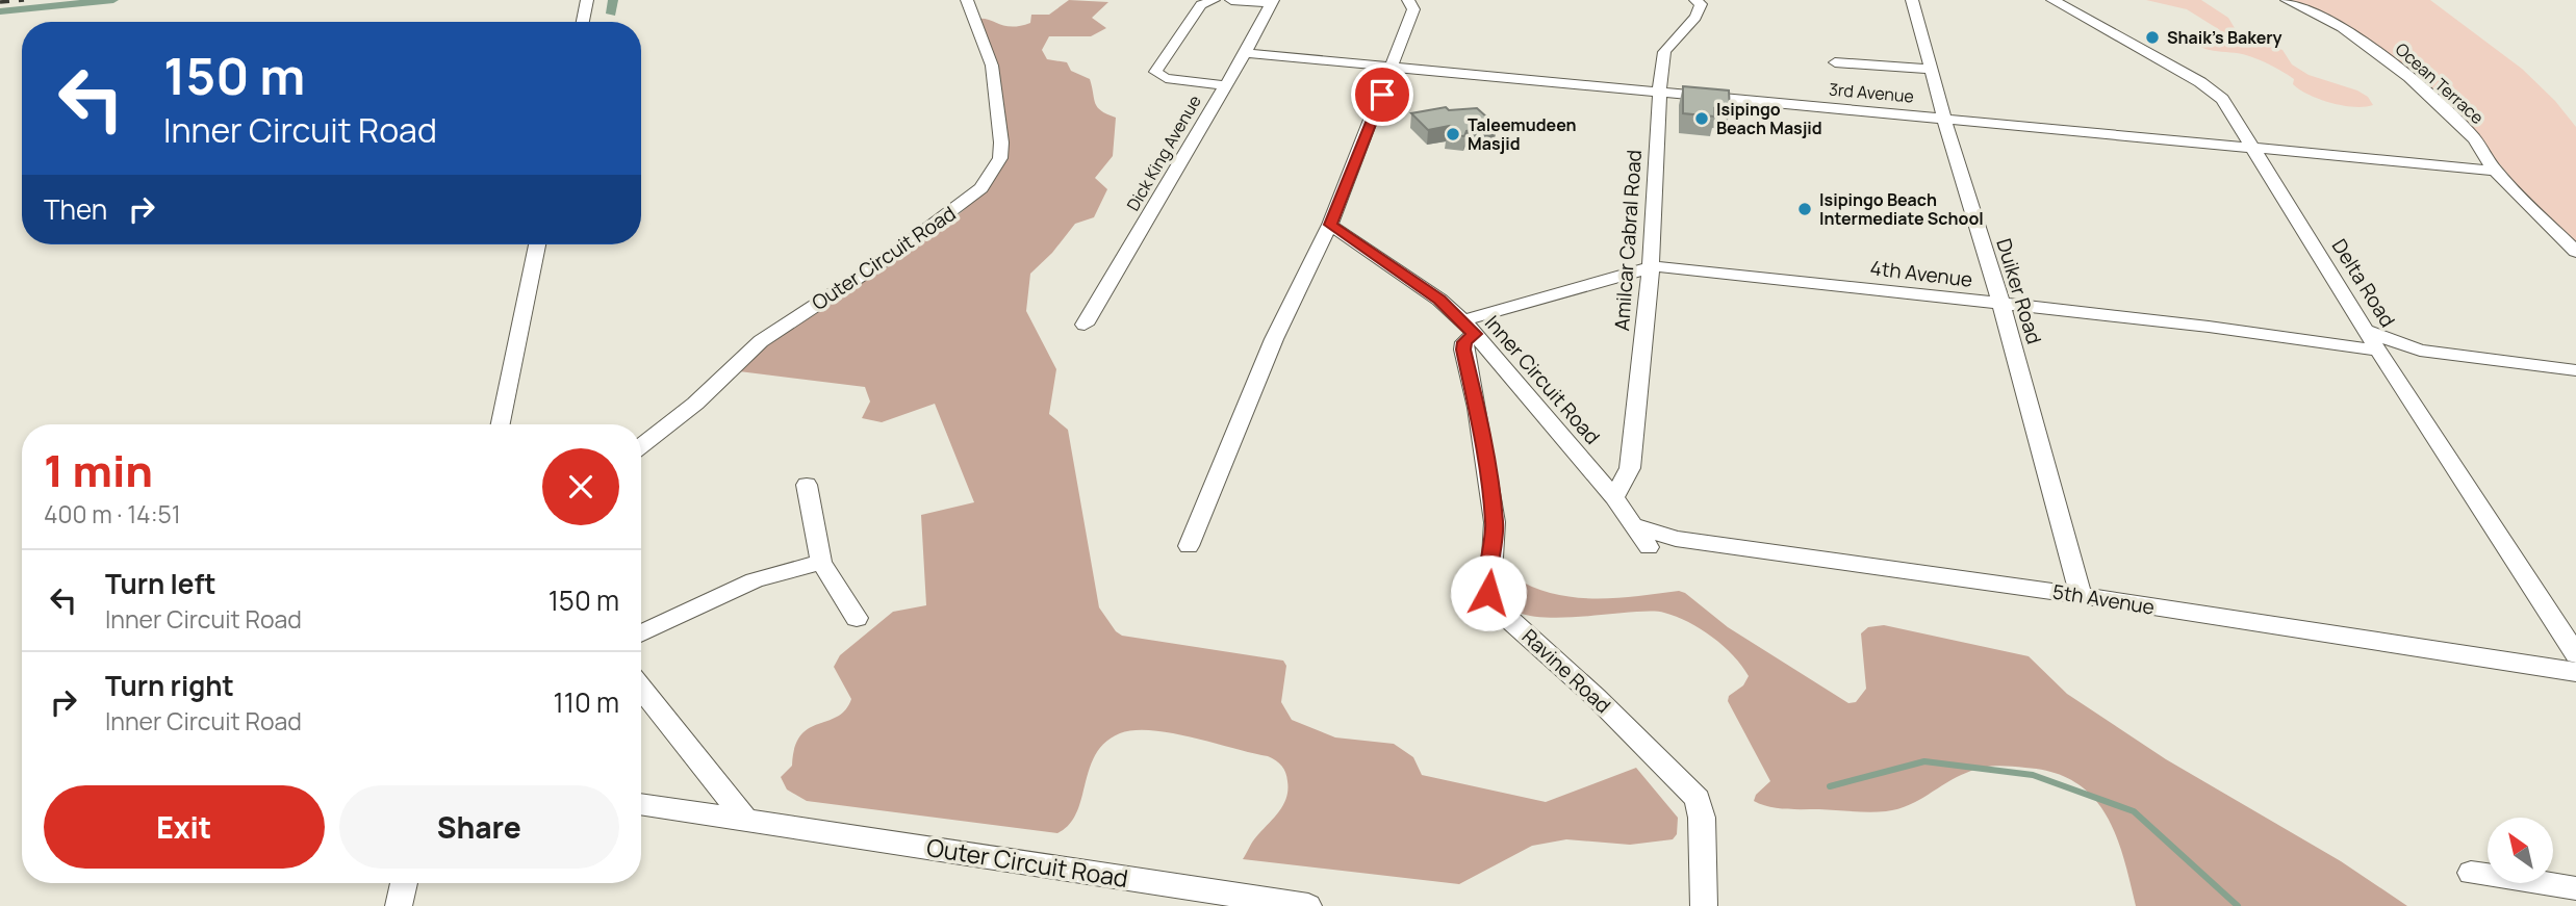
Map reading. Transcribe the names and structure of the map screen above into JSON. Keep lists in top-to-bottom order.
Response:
{
  "streets": {
    "street": [
      "Ocean Terrace",
      "3rd Avenue",
      "Dick King Avenue",
      "Amilcar Cabral Road",
      "Outer Circuit Road",
      "4th Avenue",
      "Delta Road",
      "Duiker Road",
      "Inner Circuit Road",
      "5th Avenue",
      "Ravine Road"
    ]
  },
  "crossings": [
    ["Ocean Terrace", "3rd Avenue"],
    ["3rd Avenue", "Dick King Avenue"],
    ["3rd Avenue", "Amilcar Cabral Road"],
    ["3rd Avenue", "Delta Road"],
    ["3rd Avenue", "Duiker Road"],
    ["Amilcar Cabral Road", "4th Avenue"],
    ["Amilcar Cabral Road", "Inner Circuit Road"],
    ["4th Avenue", "Delta Road"],
    ["4th Avenue", "Duiker Road"],
    ["4th Avenue", "Inner Circuit Road"],
    ["4th Avenue", "Ravine Road"],
    ["Duiker Road", "5th Avenue"],
    ["Inner Circuit Road", "5th Avenue"],
    ["Inner Circuit Road", "Ravine Road"]
  ],
  "places": [
    "Shaik's Bakery",
    "Isipingo Beach Masjid",
    "Taleemudeen Masjid",
    "Isipingo Beach Intermediate School"
  ],
  "north": "top left",
  "page": {
    "turn": ["150 m", "Inner Circuit Road"],
    "then": "Then",
    "heading": ["1 min", "400 m · 14:51"],
    "list": [
      {
        "name": "Turn left",
        "note": "Inner Circuit Road",
        "value": "150 m"
      },
      {
        "name": "Turn right",
        "note": "Inner Circuit Road",
        "value": "110 m"
      }
    ],
    "buttons": ["Exit", "Share"]
  }
}
